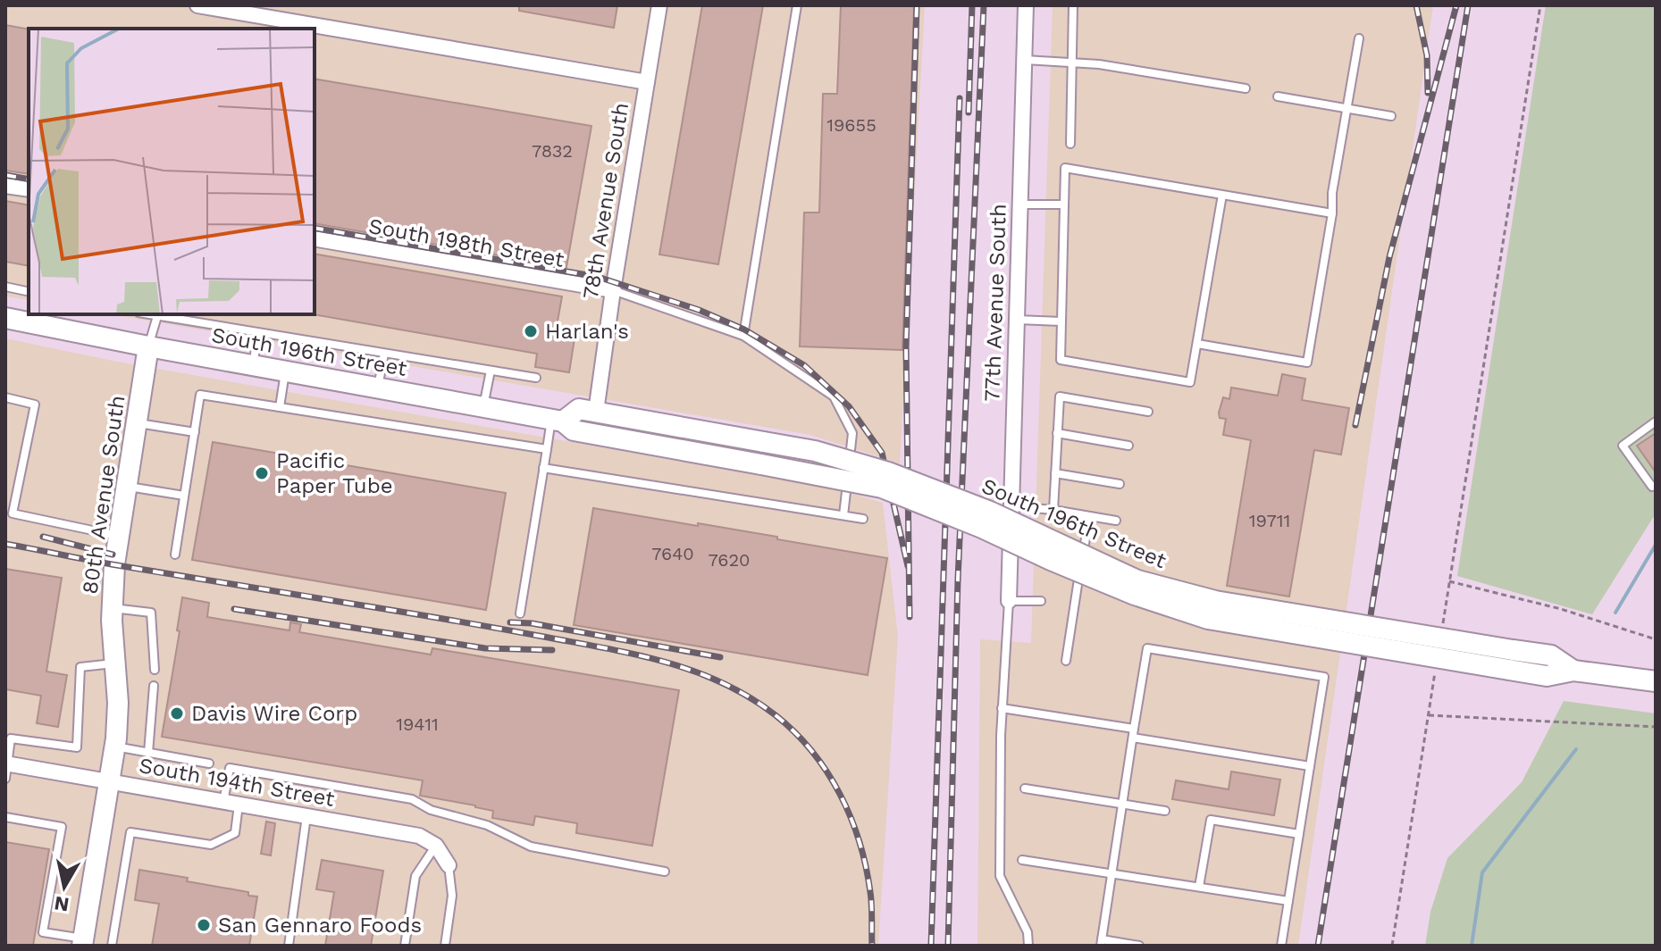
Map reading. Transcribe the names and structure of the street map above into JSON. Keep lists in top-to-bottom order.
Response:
{
  "streets": {
    "main road": ["South 196th Street", "80th Avenue South"],
    "street": [
      "78th Avenue South",
      "South 198th Street",
      "77th Avenue South",
      "South 194th Street"
    ]
  },
  "crossings": [
    ["78th Avenue South", "South 198th Street"],
    ["78th Avenue South", "South 196th Street"],
    ["South 196th Street", "80th Avenue South"],
    ["80th Avenue South", "South 194th Street"]
  ],
  "places": [
    "Harlan's",
    "Pacific Paper Tube",
    "Davis Wire Corp",
    "San Gennaro Foods"
  ],
  "house_numbers": [
    "19655",
    "7832",
    "19711",
    "7640",
    "7620",
    "19411"
  ],
  "north": "bottom"
}
